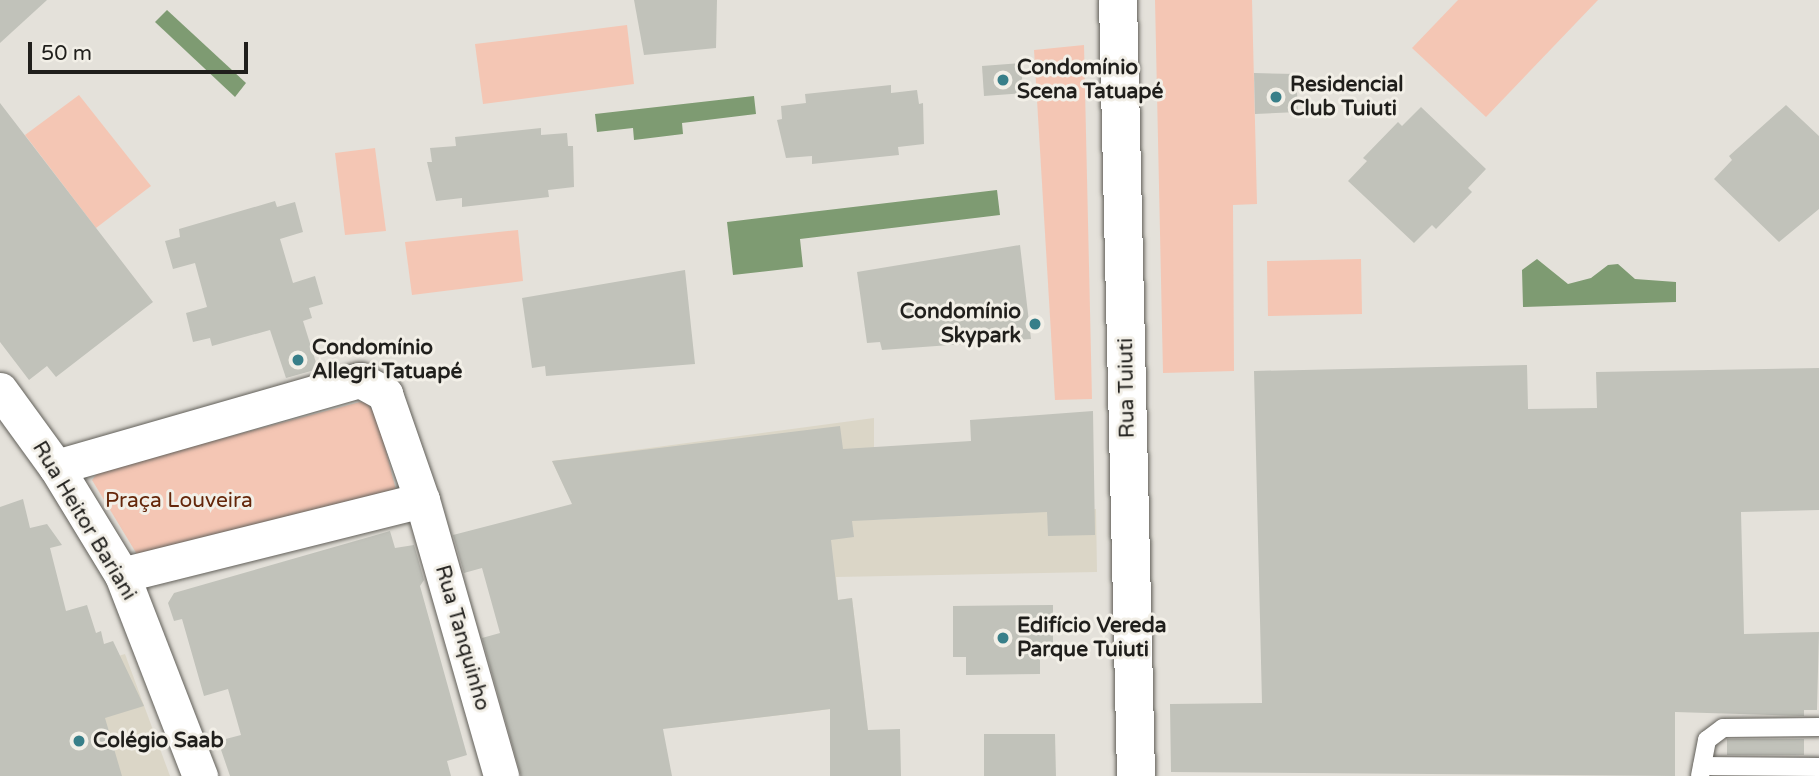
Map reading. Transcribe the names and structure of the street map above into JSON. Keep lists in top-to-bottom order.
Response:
{
  "streets": {
    "street": ["Rua Tuiuti", "Rua Heitor Bariani", "Rua Tanquinho"]
  },
  "parks": ["Praça Louveira"],
  "places": [
    "Condomínio Scena Tatuapé",
    "Residencial Club Tuiuti",
    "Condomínio Skypark",
    "Condomínio Allegri Tatuapé",
    "Edifício Vereda Parque Tuiuti",
    "Colégio Saab"
  ],
  "scale_bar": "50 m"
}
